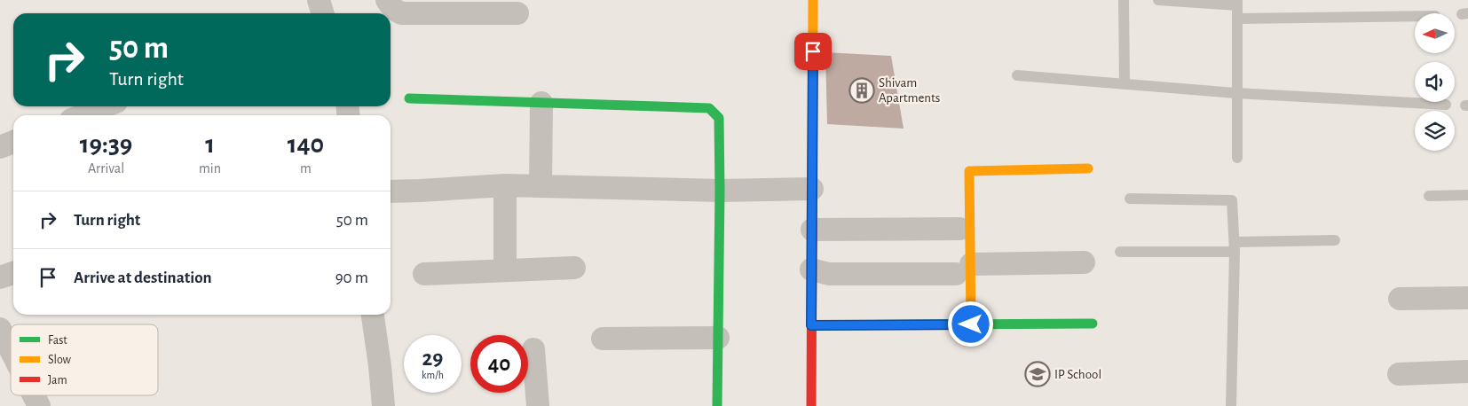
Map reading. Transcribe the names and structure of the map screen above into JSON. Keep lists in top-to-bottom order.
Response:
{
  "places": {
    "building": ["Shivam Apartments"],
    "school or university": ["IP School"]
  },
  "legend": ["Fast", "Slow", "Jam"],
  "north": "left",
  "page": {
    "turn": ["50 m", "Turn right"],
    "eta": [
      "19:39",
      "Arrival",
      "1",
      "min",
      "140",
      "m"
    ],
    "list": [
      {
        "name": "Turn right",
        "value": "50 m"
      },
      {
        "name": "Arrive at destination",
        "value": "90 m"
      }
    ],
    "speed": "29 km/h",
    "limit": "40"
  }
}
